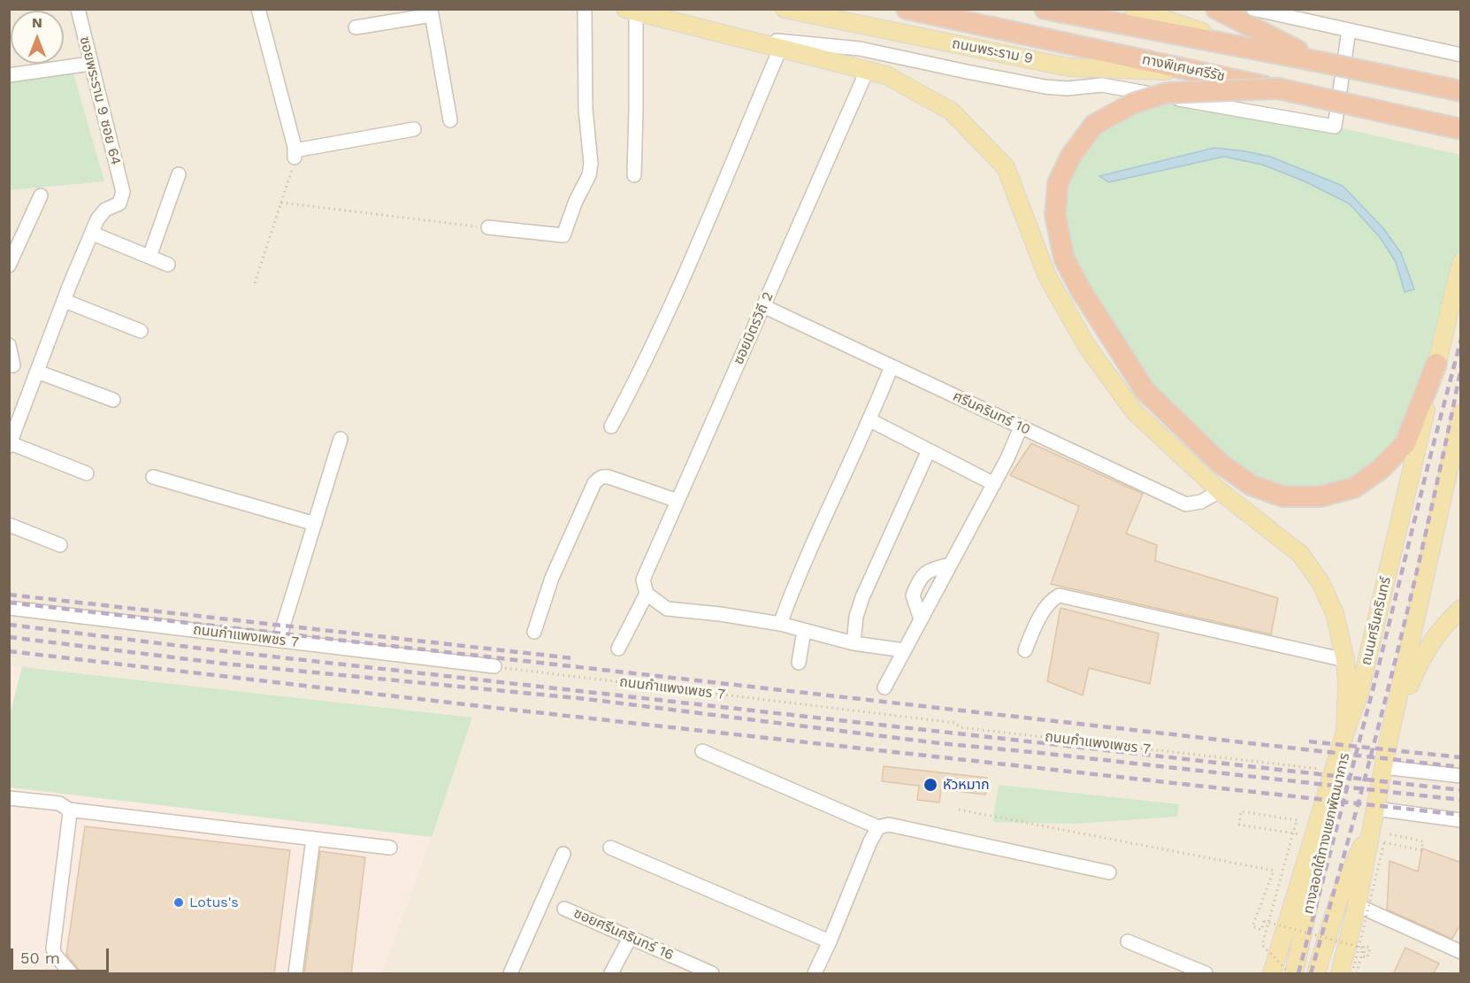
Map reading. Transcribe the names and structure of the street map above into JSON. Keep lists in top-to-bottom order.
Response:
{
  "streets": {
    "highway": ["ทางพิเศษศรีรัช"],
    "main road": ["ถนนพระราม 9", "ถนนศรีนครินทร์", "ทางลอดใต้ทางแยกพัฒนาการ"],
    "street": [
      "ซอยพระราม 9 ซอย 64",
      "ซอยมิตรวิถี 2",
      "ศรีนครินทร์ 10",
      "ถนนกำแพงเพชร 7",
      "ซอยศรีนครินทร์ 16"
    ]
  },
  "crossings": [
    ["ถนนพระราม 9", "ทางพิเศษศรีรัช"],
    ["ซอยมิตรวิถี 2", "ศรีนครินทร์ 10"],
    ["ถนนศรีนครินทร์", "ถนนกำแพงเพชร 7"],
    ["ถนนศรีนครินทร์", "ทางลอดใต้ทางแยกพัฒนาการ"]
  ],
  "places": ["หัวหมาก", "Lotus's"],
  "scale_bar": "50 m",
  "north": "top"
}
